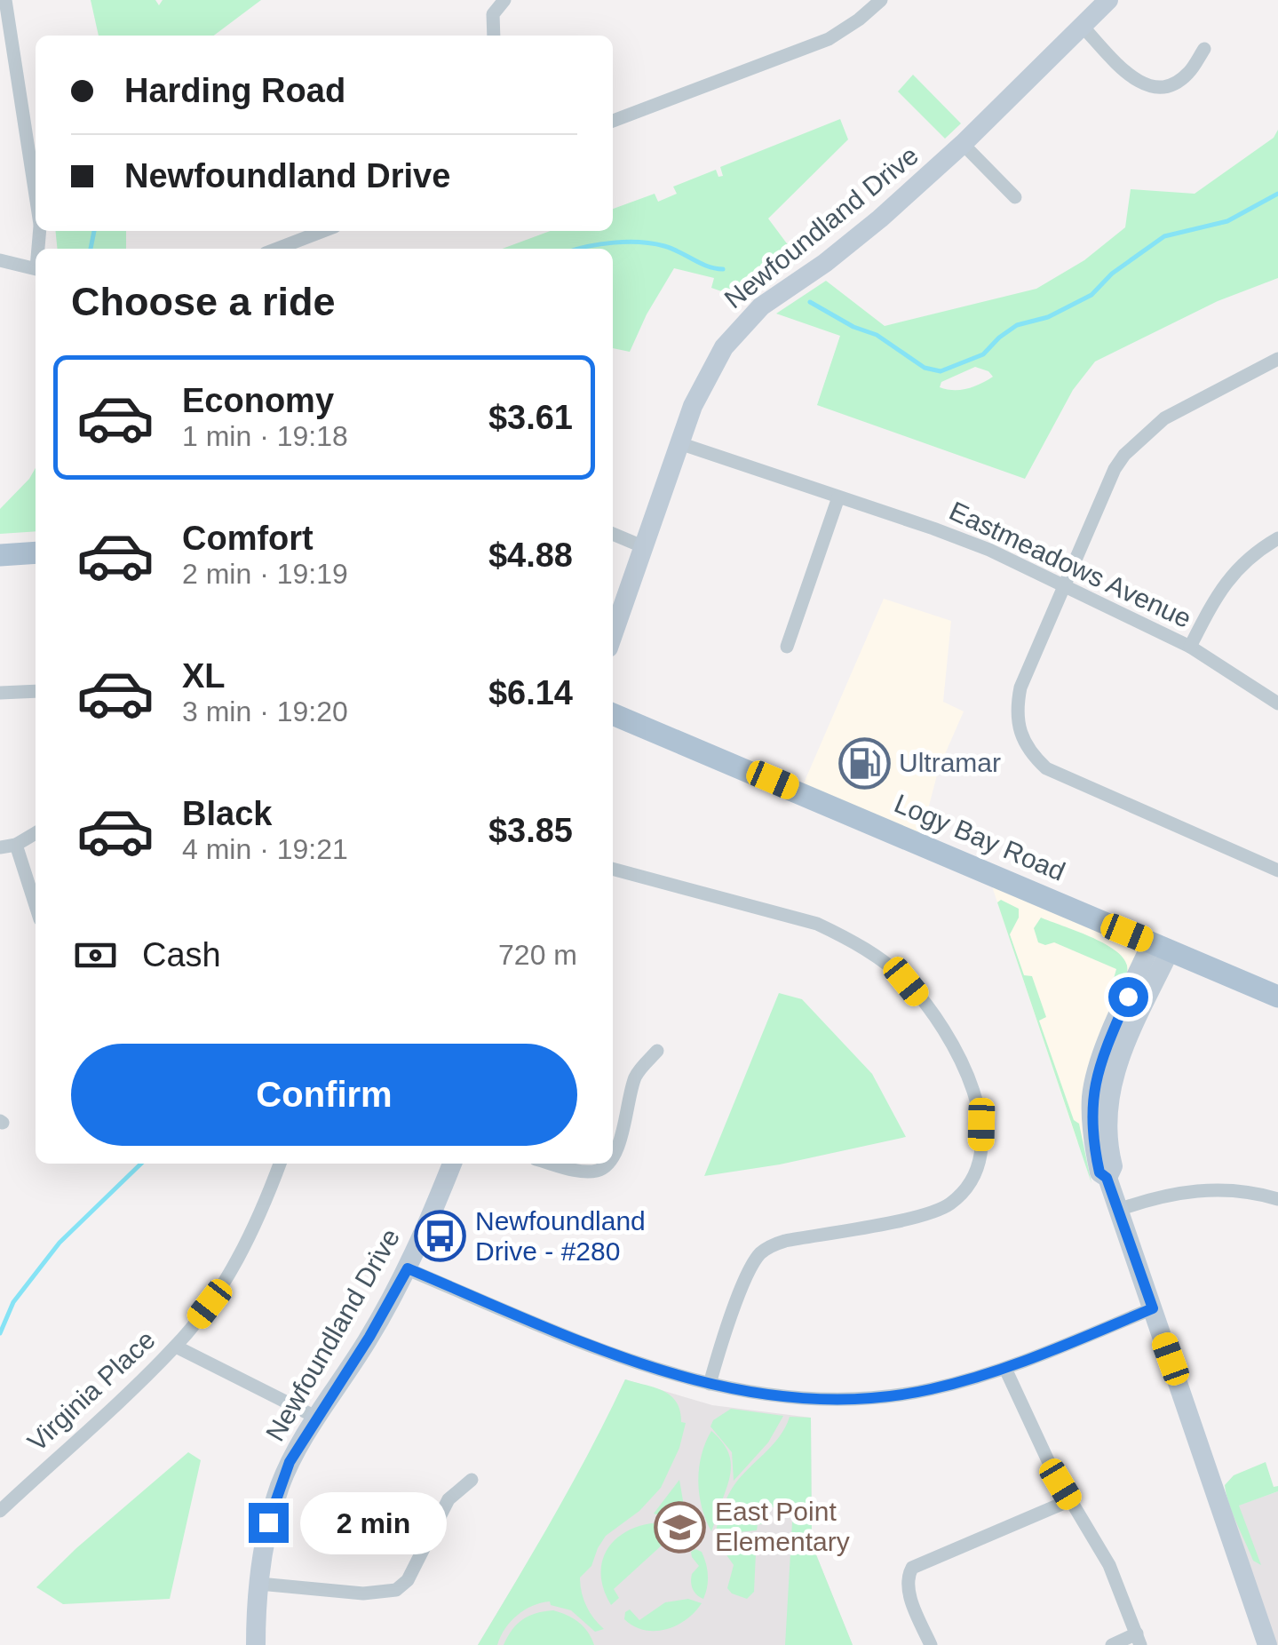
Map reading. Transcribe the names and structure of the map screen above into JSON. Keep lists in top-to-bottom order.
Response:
{
  "streets": {
    "main road": ["Logy Bay Road"],
    "street": ["Newfoundland Drive", "Eastmeadows Avenue", "Virginia Place"]
  },
  "crossings": [
    ["Newfoundland Drive", "Eastmeadows Avenue"]
  ],
  "places": {
    "fuel station": ["Ultramar"],
    "bus stop": ["Newfoundland Drive - #280"],
    "school or university": ["East Point Elementary"]
  },
  "page": {
    "banner": ["Harding Road", "Newfoundland Drive"],
    "heading": "Choose a ride",
    "list": [
      {
        "name": "Economy",
        "note": "1 min · 19:18",
        "value": "$3.61"
      },
      {
        "name": "Comfort",
        "note": "2 min · 19:19",
        "value": "$4.88"
      },
      {
        "name": "XL",
        "note": "3 min · 19:20",
        "value": "$6.14"
      },
      {
        "name": "Black",
        "note": "4 min · 19:21",
        "value": "$3.85"
      }
    ],
    "pay": ["Cash", "720 m"],
    "buttons": "Confirm",
    "bubble": "2 min"
  }
}
